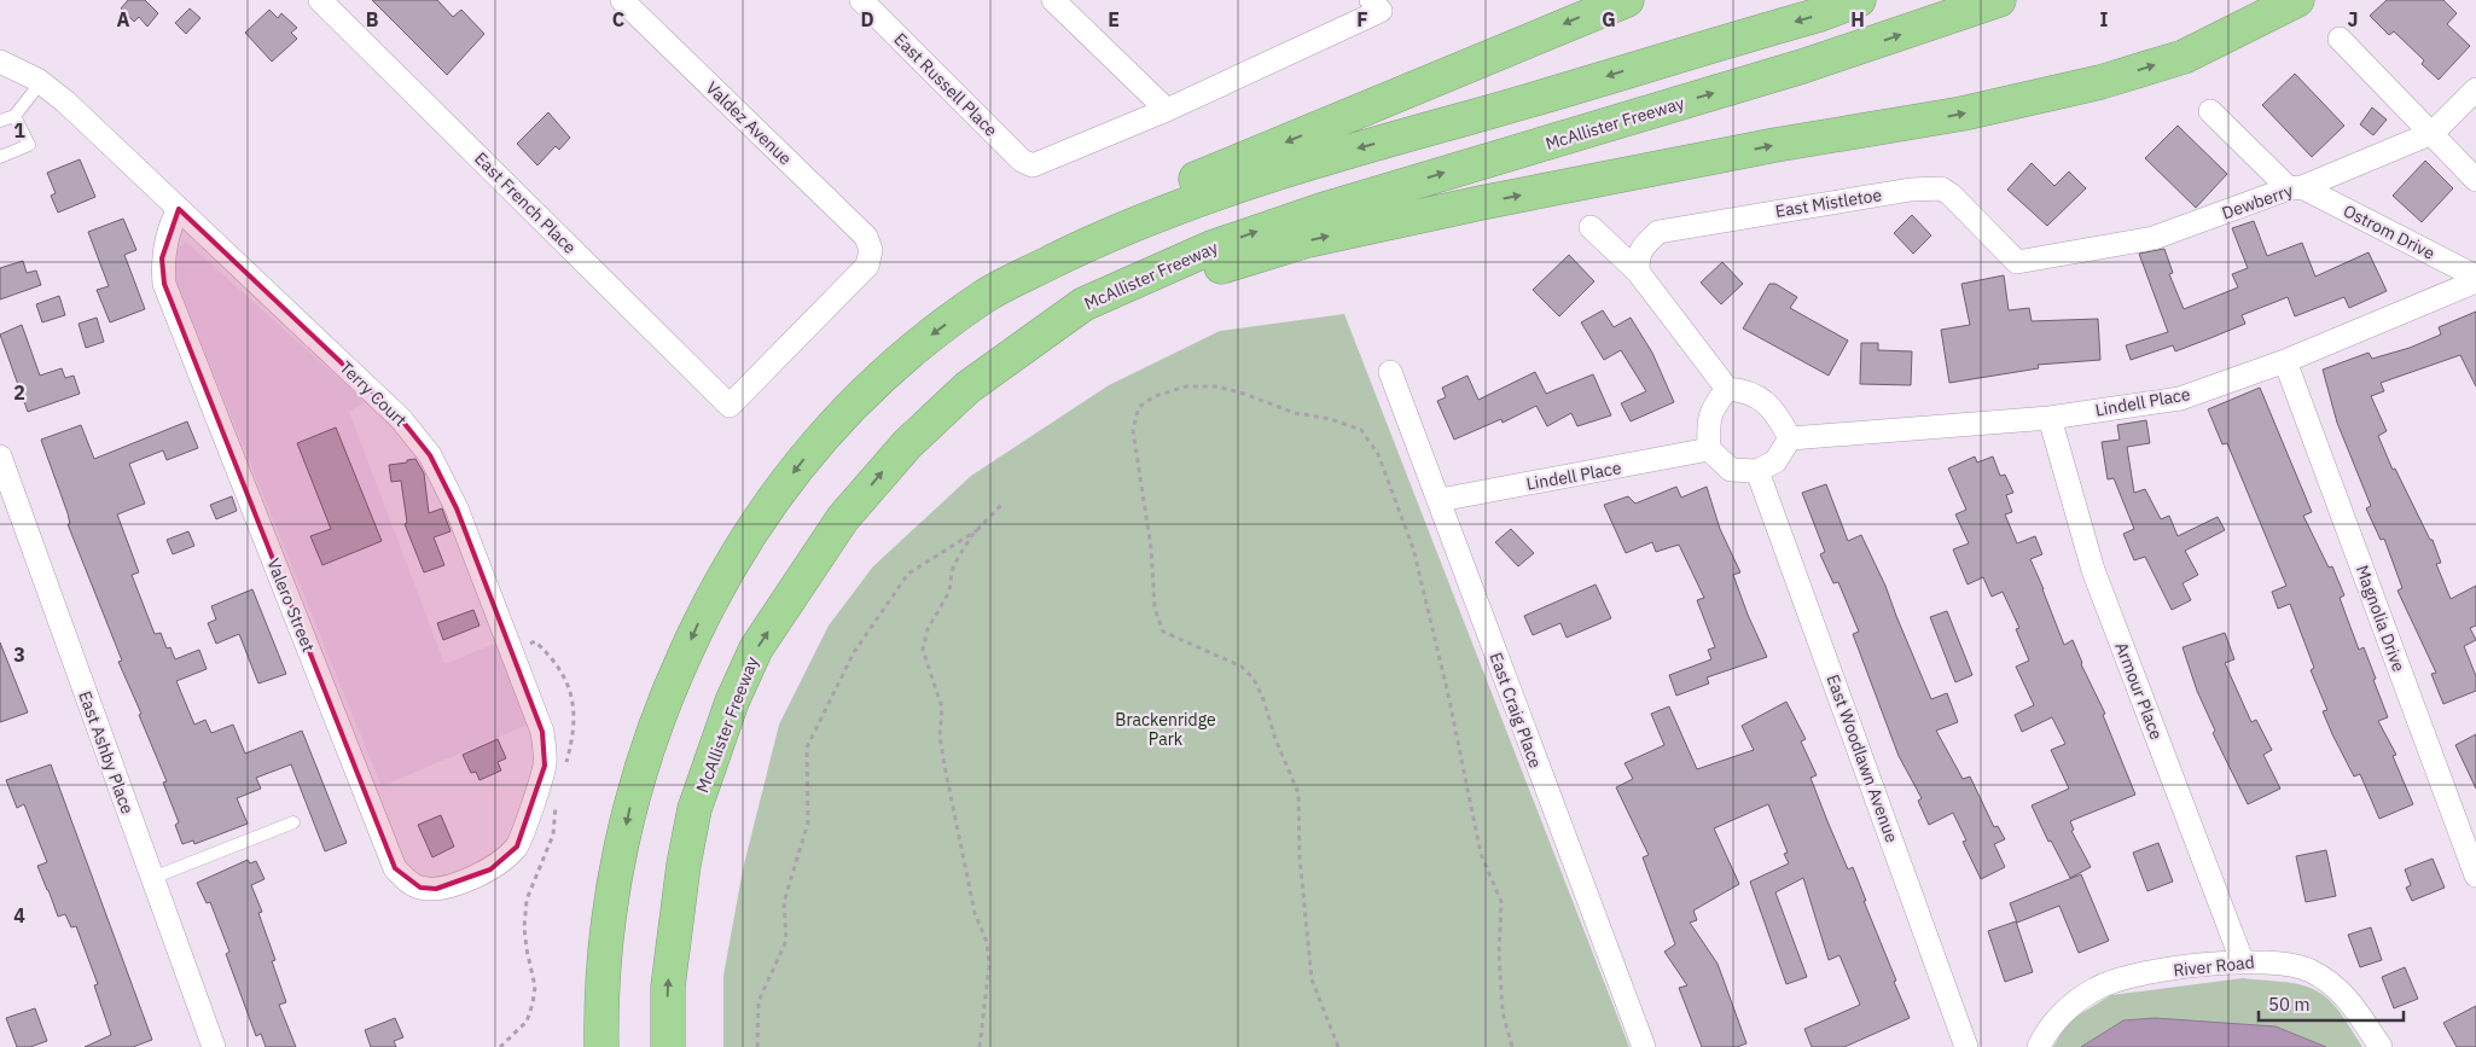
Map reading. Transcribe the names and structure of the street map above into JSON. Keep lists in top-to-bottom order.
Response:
{
  "streets": {
    "highway": ["McAllister Freeway"],
    "street": [
      "East Russell Place",
      "Valdez Avenue",
      "Dewberry",
      "East French Place",
      "East Mistletoe",
      "Ostrom Drive",
      "Terry Court",
      "Lindell Place",
      "Valero Street",
      "Magnolia Drive",
      "Armour Place",
      "East Craig Place",
      "East Ashby Place",
      "East Woodlawn Avenue",
      "River Road"
    ]
  },
  "crossings": [
    ["Valdez Avenue", "East French Place"],
    ["Dewberry", "East Mistletoe"],
    ["Dewberry", "Ostrom Drive"],
    ["Terry Court", "Valero Street"],
    ["Lindell Place", "Magnolia Drive"],
    ["Lindell Place", "Armour Place"],
    ["Lindell Place", "East Craig Place"],
    ["Lindell Place", "East Woodlawn Avenue"],
    ["Armour Place", "River Road"]
  ],
  "parks": ["Brackenridge Park"],
  "scale_bar": "50 m",
  "grid": {
    "columns": [
      "A",
      "B",
      "C",
      "D",
      "E",
      "F",
      "G",
      "H",
      "I",
      "J"
    ],
    "rows": [
      "1",
      "2",
      "3",
      "4"
    ]
  }
}
